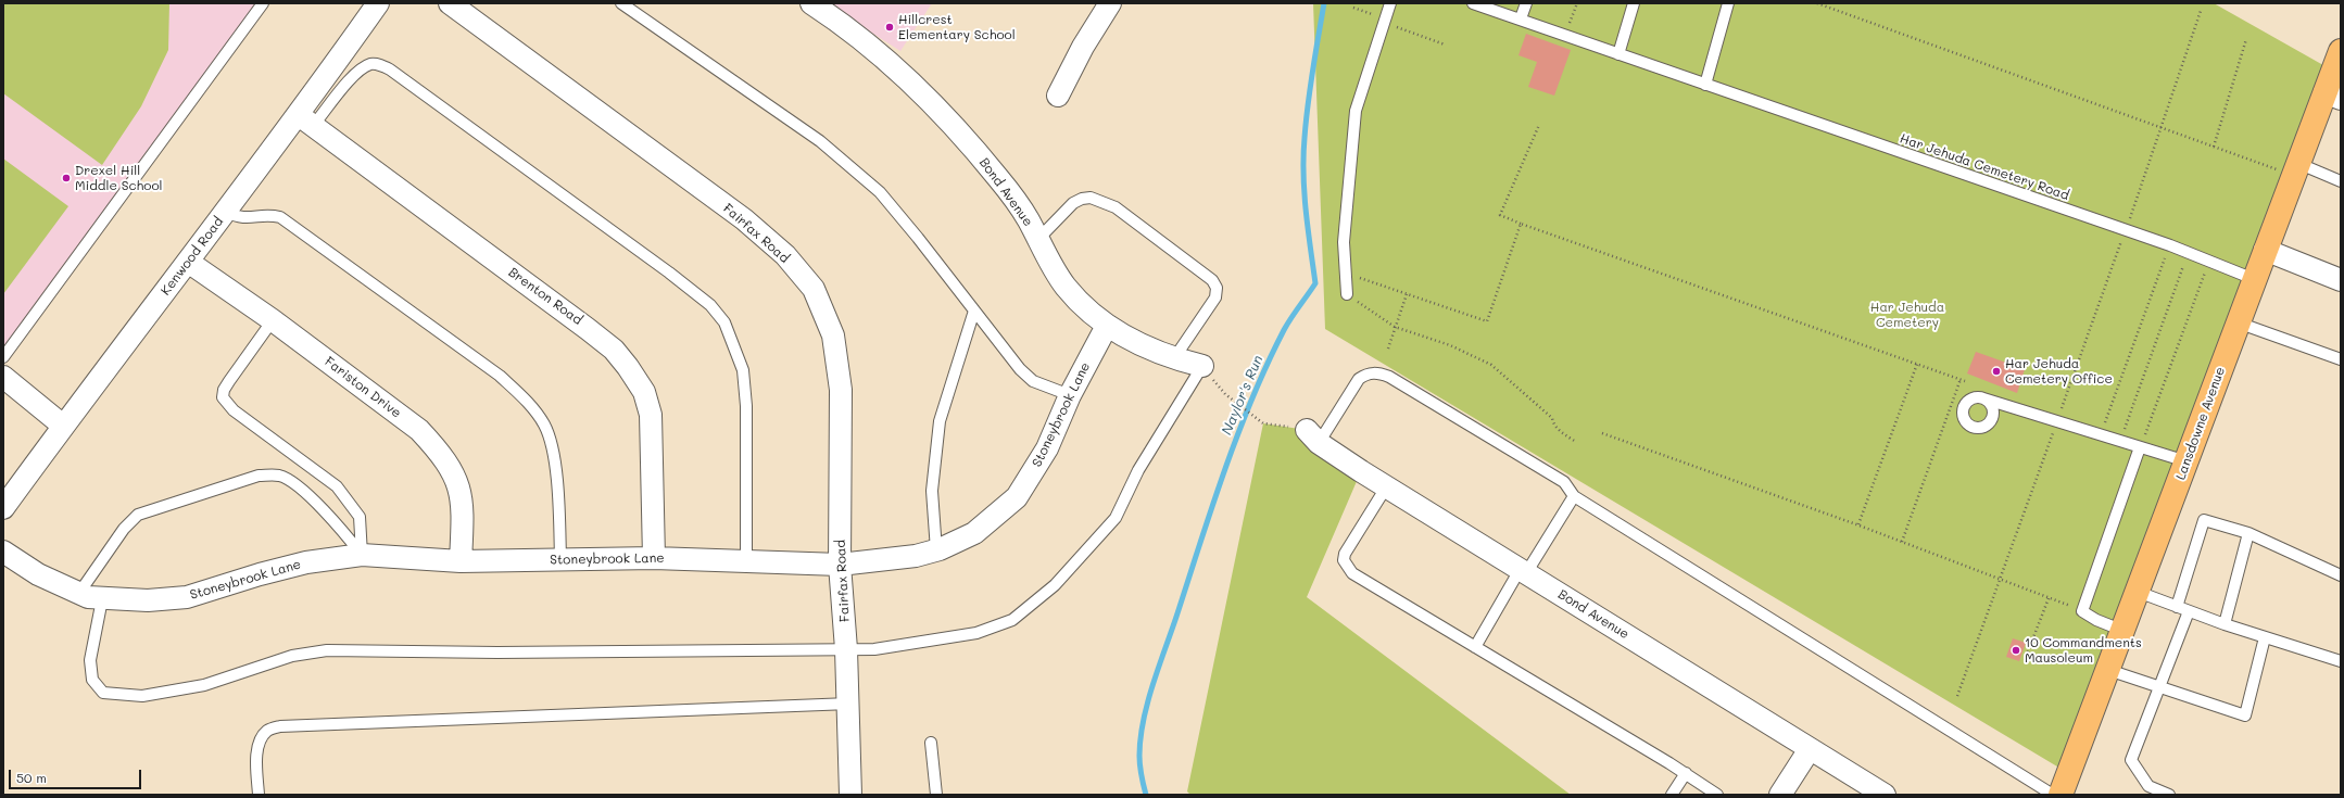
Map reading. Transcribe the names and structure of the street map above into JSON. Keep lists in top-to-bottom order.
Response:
{
  "streets": {
    "main road": ["Lansdowne Avenue"],
    "street": [
      "Bond Avenue",
      "Fairfax Road",
      "Kenwood Road",
      "Brenton Road",
      "Fariston Drive",
      "Stoneybrook Lane"
    ],
    "lane": ["Har Jehuda Cemetery Road"]
  },
  "crossings": [
    ["Har Jehuda Cemetery Road", "Lansdowne Avenue"],
    ["Bond Avenue", "Stoneybrook Lane"],
    ["Fairfax Road", "Stoneybrook Lane"],
    ["Kenwood Road", "Brenton Road"],
    ["Kenwood Road", "Fariston Drive"],
    ["Brenton Road", "Stoneybrook Lane"],
    ["Fariston Drive", "Stoneybrook Lane"]
  ],
  "water": ["Naylor's Run"],
  "parks": ["Har Jehuda Cemetery"],
  "places": [
    "Hillcrest Elementary School",
    "Drexel Hill Middle School",
    "Har Jehuda Cemetery Office",
    "10 Commandments Mausoleum"
  ],
  "scale_bar": "50 m"
}
